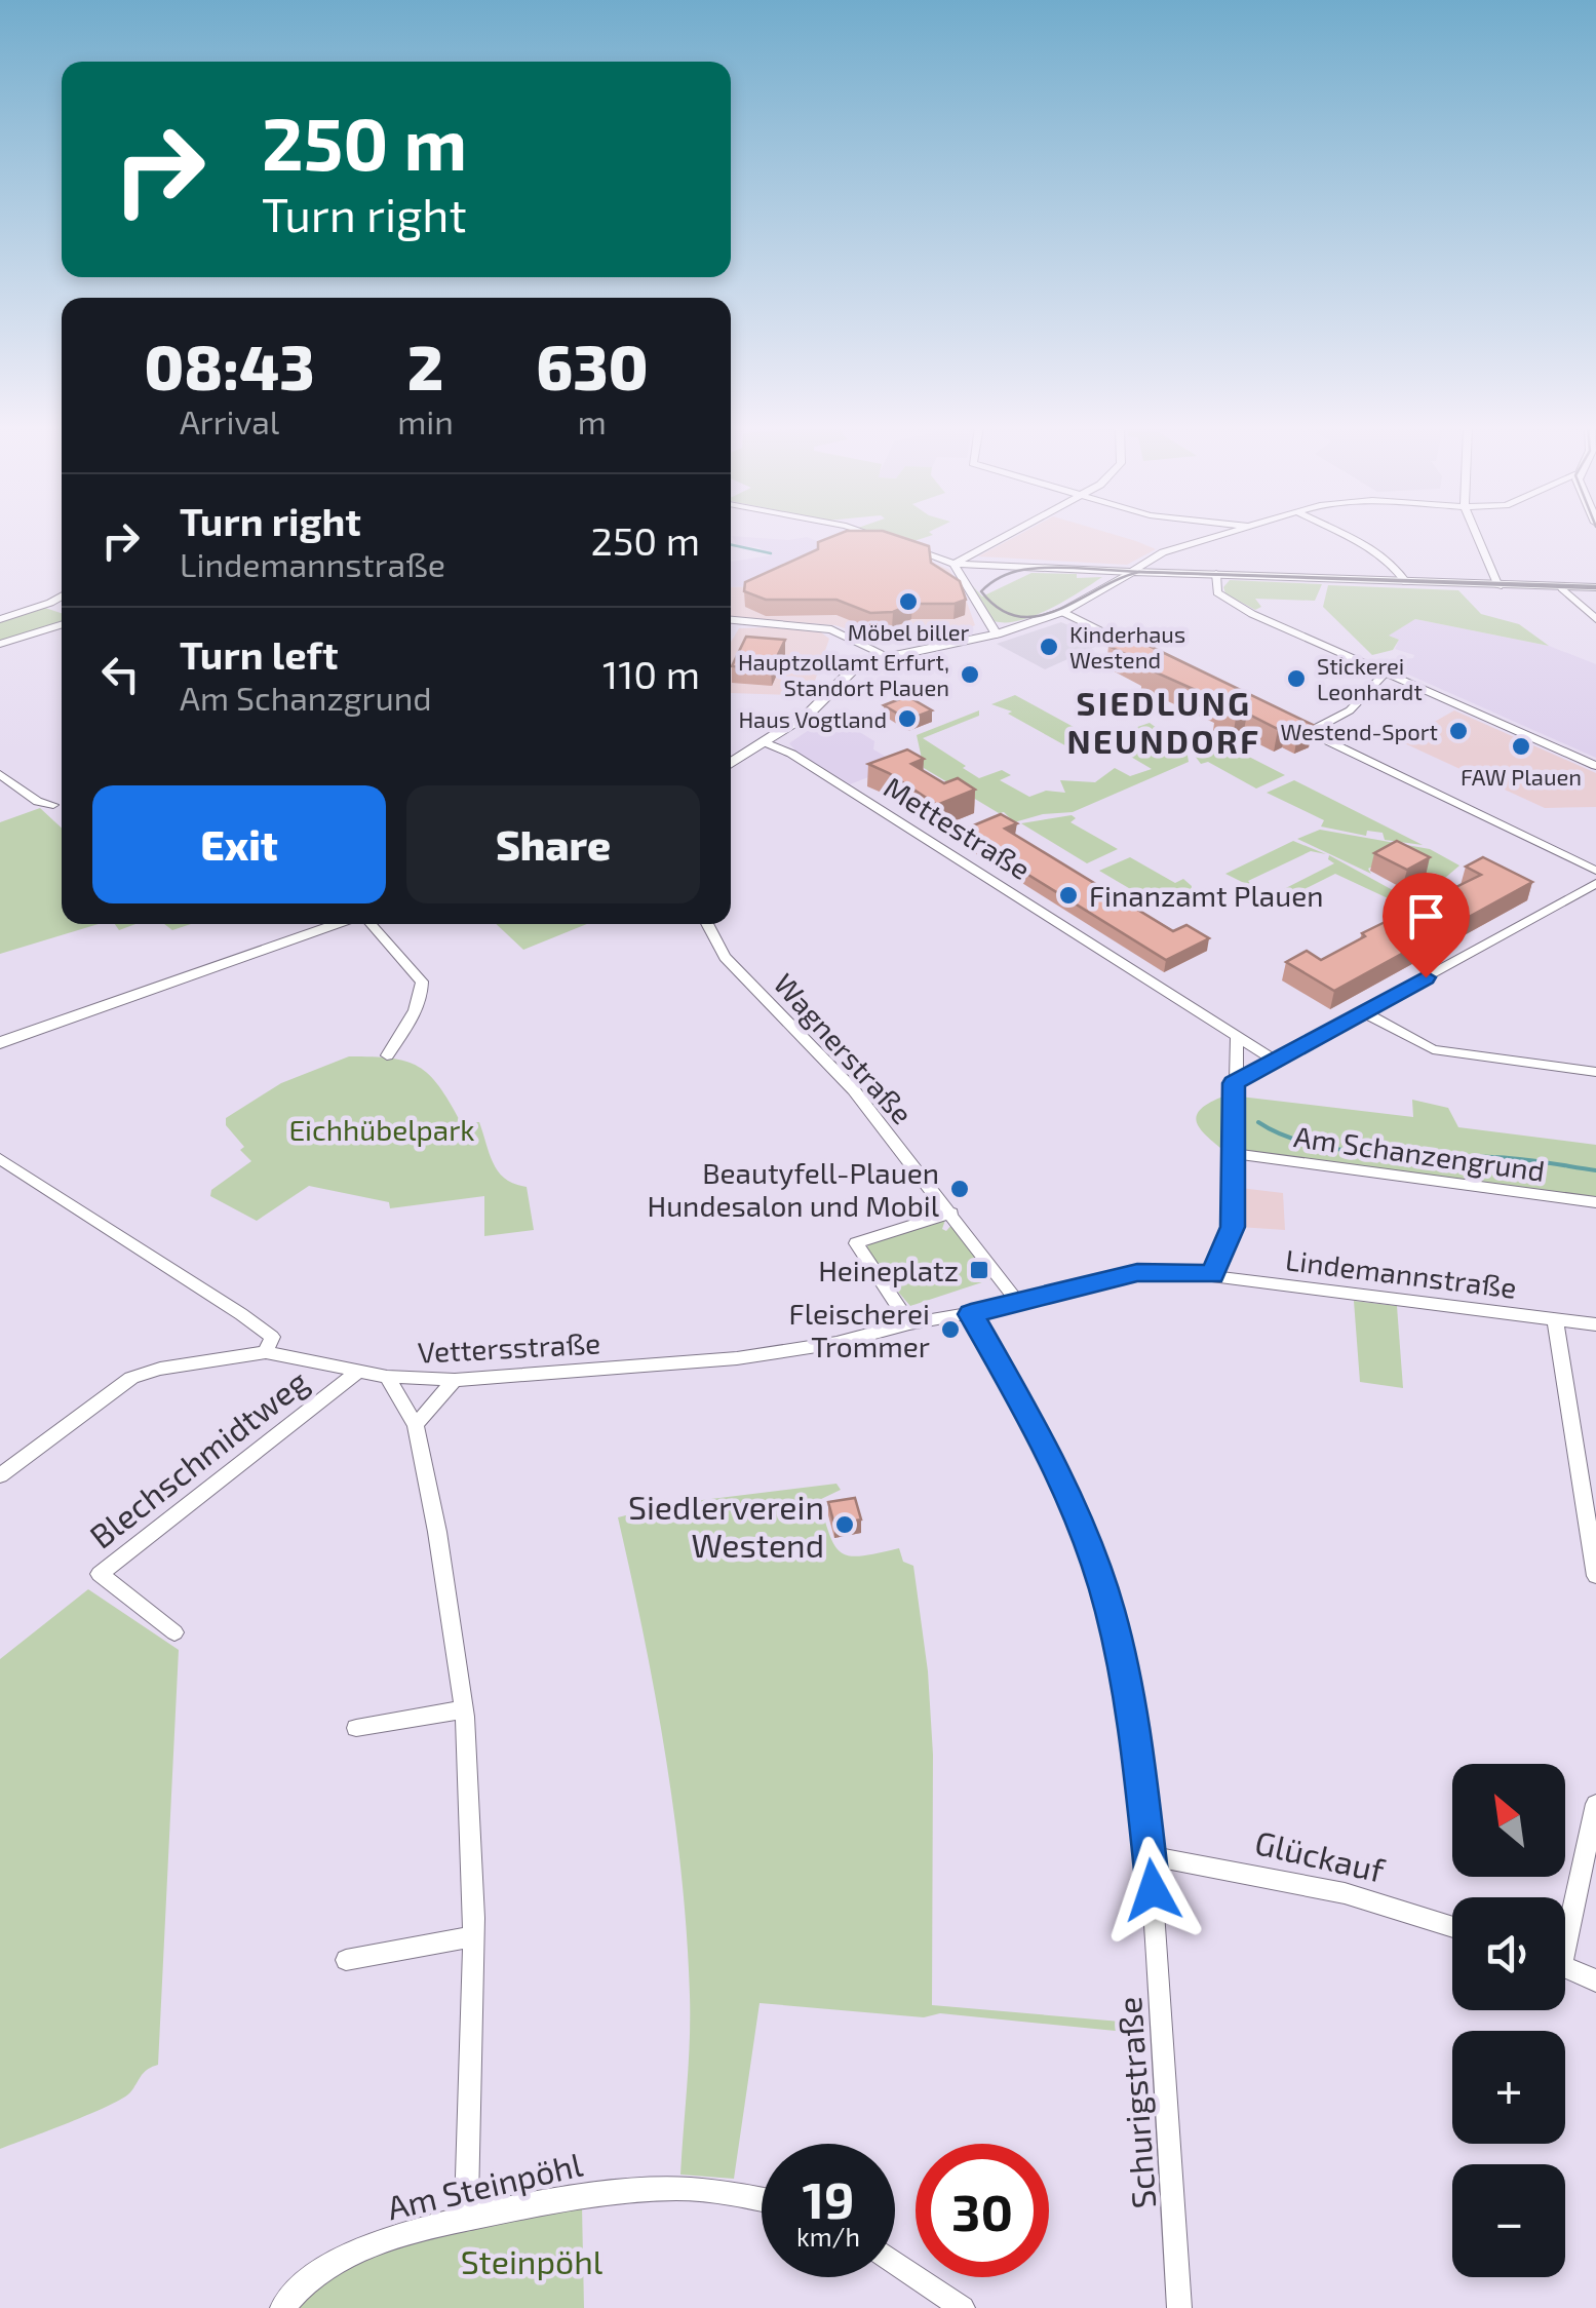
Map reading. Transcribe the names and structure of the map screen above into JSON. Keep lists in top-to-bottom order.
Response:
{
  "streets": {
    "street": [
      "Mettestraße",
      "Wagnerstraße",
      "Am Schanzengrund",
      "Lindemannstraße",
      "Vettersstraße",
      "Blechschmidtweg",
      "Glückauf",
      "Schurigstraße",
      "Am Steinpöhl"
    ]
  },
  "crossings": [
    ["Vettersstraße", "Blechschmidtweg"],
    ["Glückauf", "Schurigstraße"]
  ],
  "districts": ["SIEDLUNG NEUNDORF"],
  "parks": ["Eichhübelpark", "Steinpöhl"],
  "places": {
    "other": [
      "Möbel biller",
      "Kinderhaus Westend",
      "Hauptzollamt Erfurt, Standort Plauen",
      "Stickerei Leonhardt",
      "Haus Vogtland",
      "Westend-Sport",
      "FAW Plauen",
      "Finanzamt Plauen",
      "Beautyfell-Plauen Hundesalon und Mobil",
      "Fleischerei Trommer",
      "Siedlerverein Westend"
    ],
    "transit": ["Heineplatz"]
  },
  "north": "top left",
  "page": {
    "turn": ["250 m", "Turn right"],
    "eta": [
      "08:43",
      "Arrival",
      "2",
      "min",
      "630",
      "m"
    ],
    "list": [
      {
        "name": "Turn right",
        "note": "Lindemannstraße",
        "value": "250 m"
      },
      {
        "name": "Turn left",
        "note": "Am Schanzgrund",
        "value": "110 m"
      }
    ],
    "buttons": ["Exit", "Share"],
    "map_buttons": ["+", "−"],
    "speed": "19 km/h",
    "limit": "30"
  }
}
